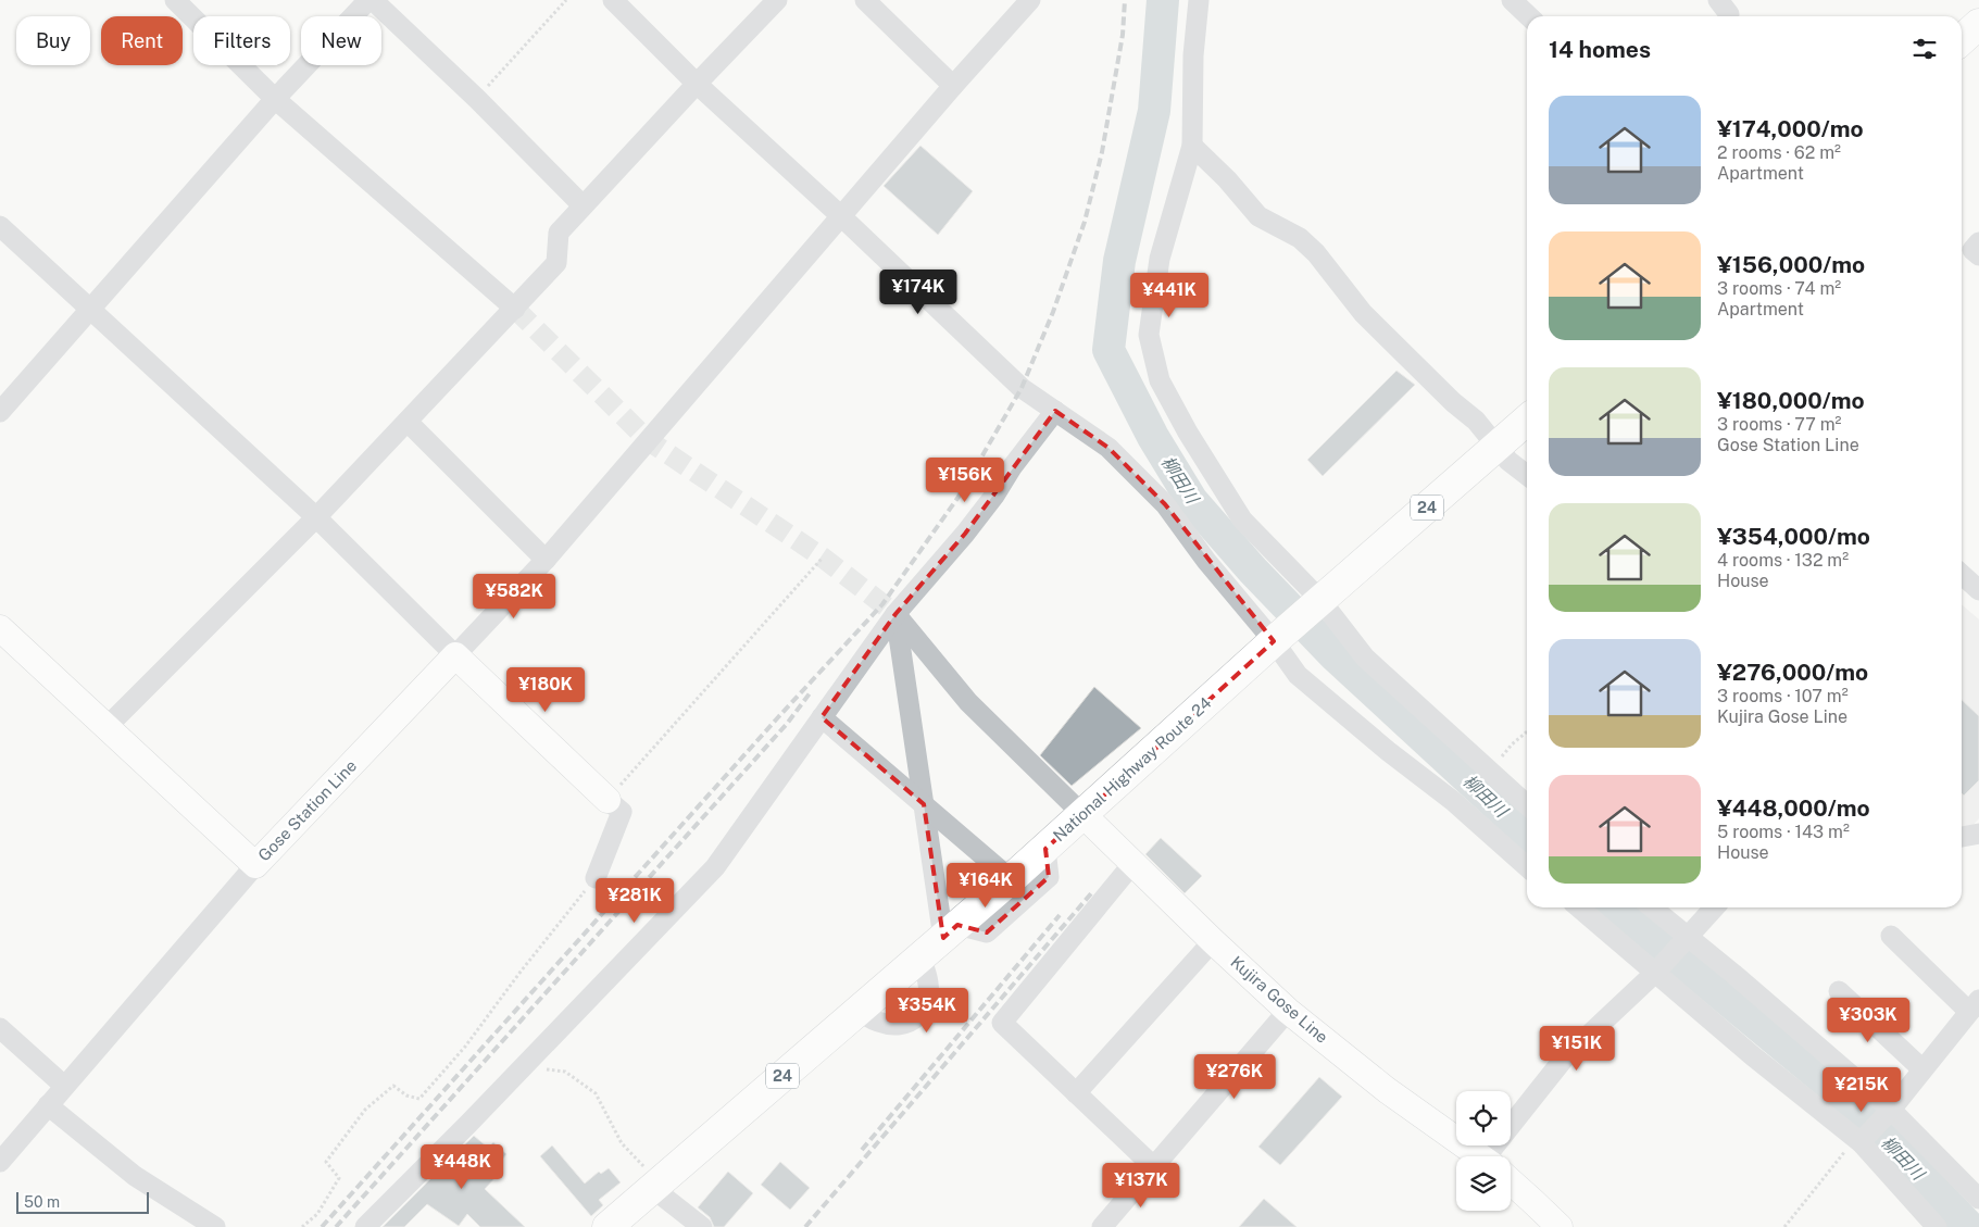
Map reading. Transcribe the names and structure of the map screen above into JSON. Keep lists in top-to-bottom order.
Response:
{
  "streets": {
    "highway": ["24", "National Highway Route 24"],
    "main road": ["Gose Station Line", "Kujira Gose Line"]
  },
  "crossings": [
    ["National Highway Route 24", "Kujira Gose Line"]
  ],
  "water": ["柳田川"],
  "scale_bar": "50 m",
  "page": {
    "chip": [
      "Buy",
      "Rent",
      "Filters",
      "New"
    ],
    "heading": "14 homes",
    "list": [
      {
        "name": "¥174,000/mo",
        "note": "2 rooms · 62 m² · Apartment"
      },
      {
        "name": "¥156,000/mo",
        "note": "3 rooms · 74 m² · Apartment"
      },
      {
        "name": "¥180,000/mo",
        "note": "3 rooms · 77 m² · Gose Station Line"
      },
      {
        "name": "¥354,000/mo",
        "note": "4 rooms · 132 m² · House"
      },
      {
        "name": "¥276,000/mo",
        "note": "3 rooms · 107 m² · Kujira Gose Line"
      },
      {
        "name": "¥448,000/mo",
        "note": "5 rooms · 143 m² · House"
      }
    ],
    "price": [
      "¥174K",
      "¥441K",
      "¥156K",
      "¥582K",
      "¥180K",
      "¥164K",
      "¥281K",
      "¥354K",
      "¥303K",
      "¥151K",
      "¥276K",
      "¥215K",
      "¥448K",
      "¥137K"
    ],
    "scale": "50 m"
  }
}
